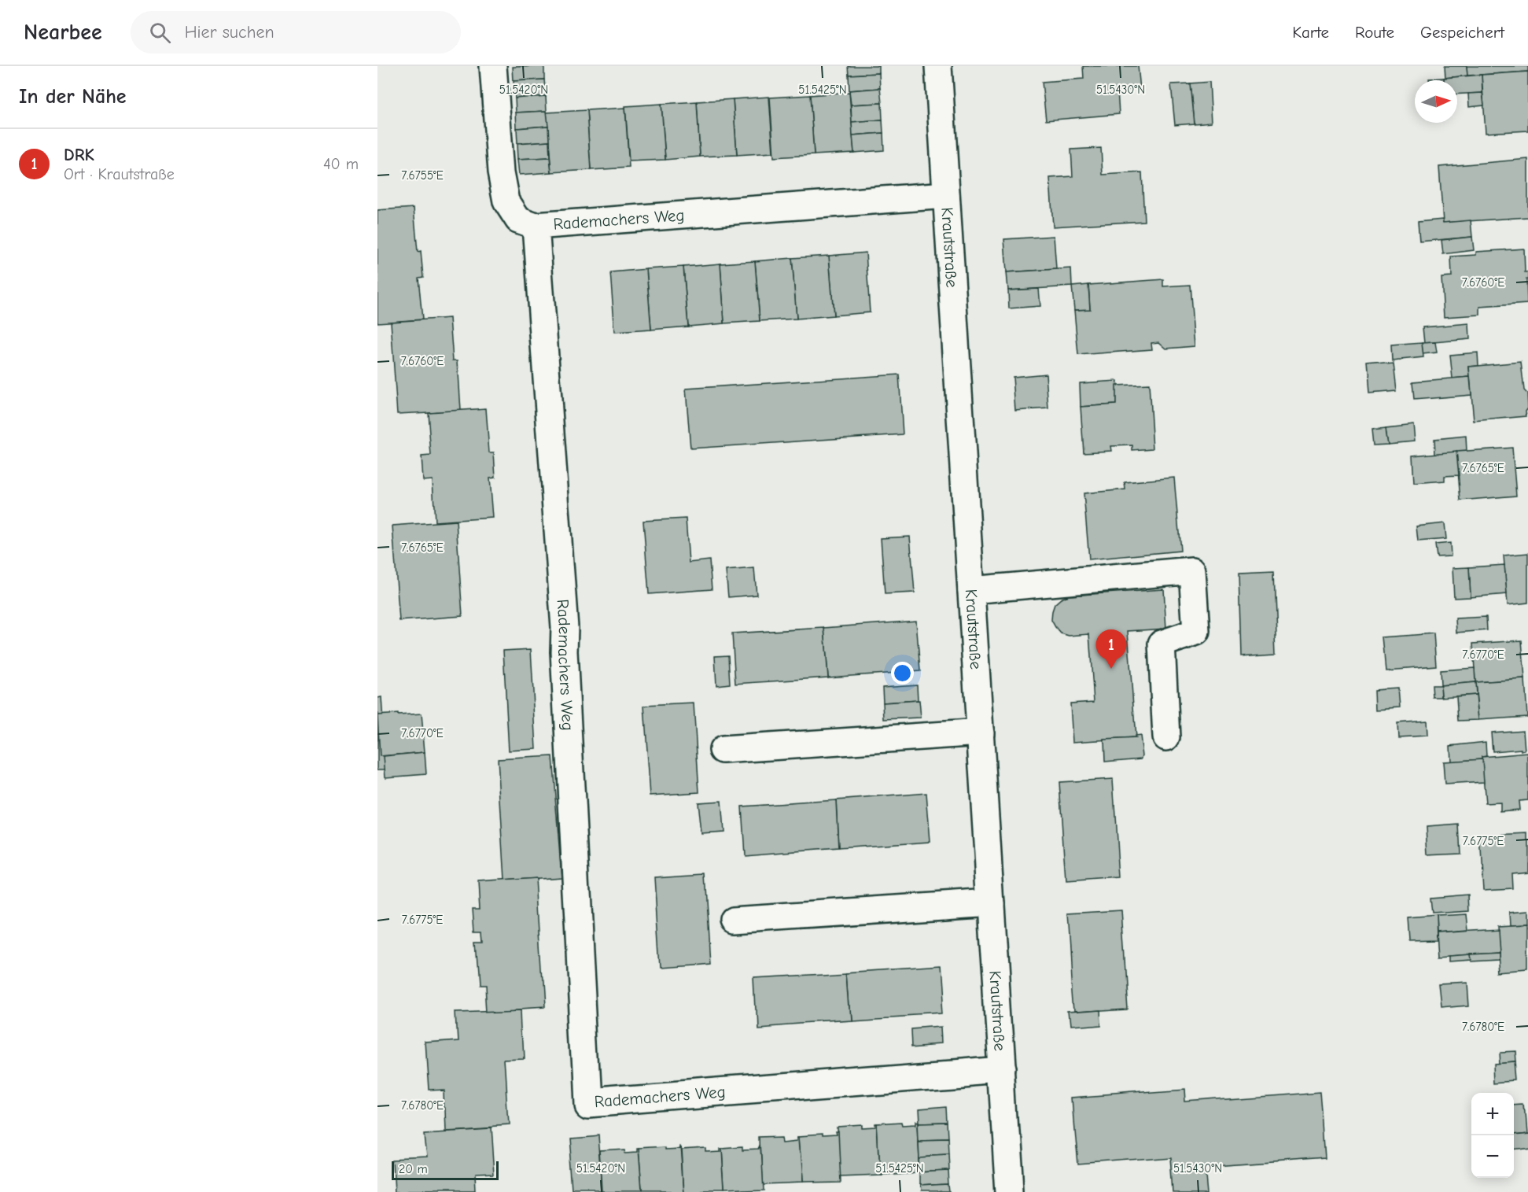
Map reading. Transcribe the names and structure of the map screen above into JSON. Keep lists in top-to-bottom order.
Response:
{
  "streets": {
    "street": ["Rademachers Weg", "Krautstraße"]
  },
  "crossings": [
    ["Rademachers Weg", "Krautstraße"]
  ],
  "scale_bar": "20 m",
  "north": "right",
  "page": {
    "header": "Nearbee",
    "search": "Hier suchen",
    "nav": ["Karte", "Route", "Gespeichert"],
    "heading": "In der Nähe",
    "list": [
      {
        "mark": "1",
        "name": "DRK",
        "note": "Ort · Krautstraße",
        "value": "40 m"
      }
    ],
    "pins": "1",
    "map_buttons": ["+", "−"],
    "scale": "20 m"
  },
  "coordinates": [
    "51.5420°N",
    "51.5425°N",
    "51.5430°N",
    "7.6755°E",
    "7.6760°E",
    "7.6765°E",
    "7.6770°E",
    "7.6775°E",
    "7.6780°E"
  ]
}
